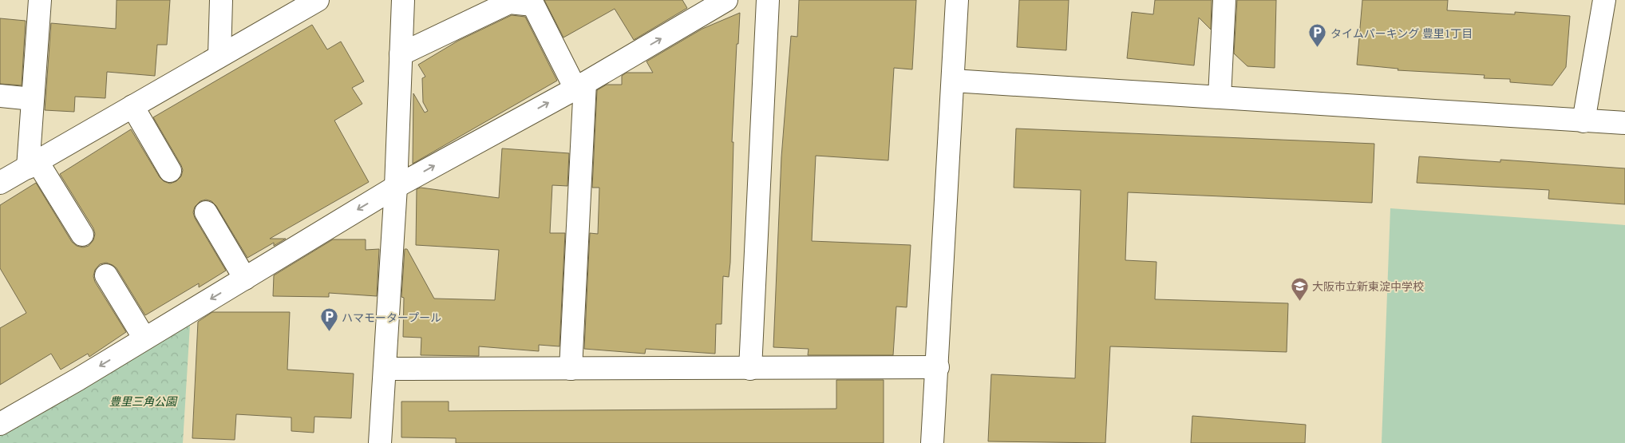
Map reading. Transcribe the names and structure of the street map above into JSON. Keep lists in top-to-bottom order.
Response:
{
  "parks": ["豊里三角公園"],
  "places": {
    "parking": ["タイムパーキング 豊里1丁目", "ハマモータープール"],
    "school or university": ["大阪市立新東淀中学校"]
  }
}
